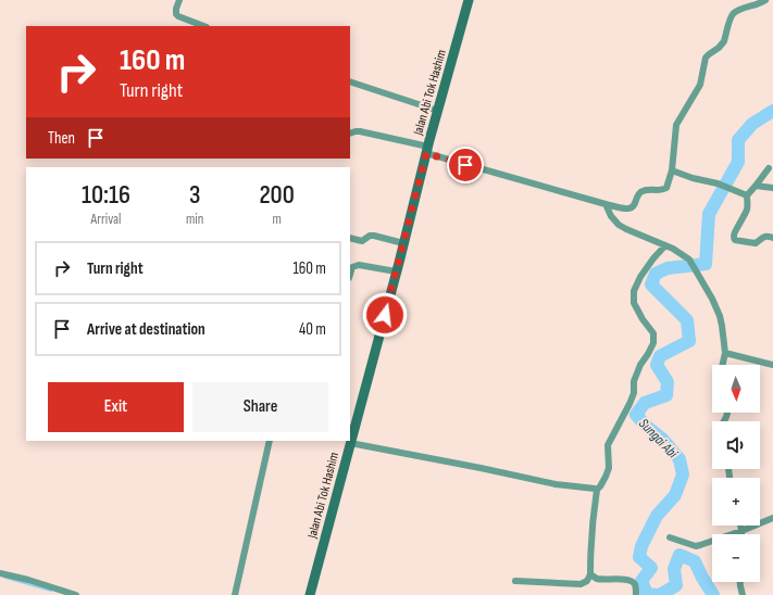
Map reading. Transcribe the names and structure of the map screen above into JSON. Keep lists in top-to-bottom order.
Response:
{
  "streets": {
    "main road": ["Jalan Abi Tok Hashim"]
  },
  "water": ["Sungai Abi"],
  "north": "bottom",
  "page": {
    "turn": ["160 m", "Turn right"],
    "then": "Then",
    "eta": [
      "10:16",
      "Arrival",
      "3",
      "min",
      "200",
      "m"
    ],
    "list": [
      {
        "name": "Turn right",
        "value": "160 m"
      },
      {
        "name": "Arrive at destination",
        "value": "40 m"
      }
    ],
    "map_buttons": ["+", "−"],
    "buttons": ["Exit", "Share"]
  }
}
